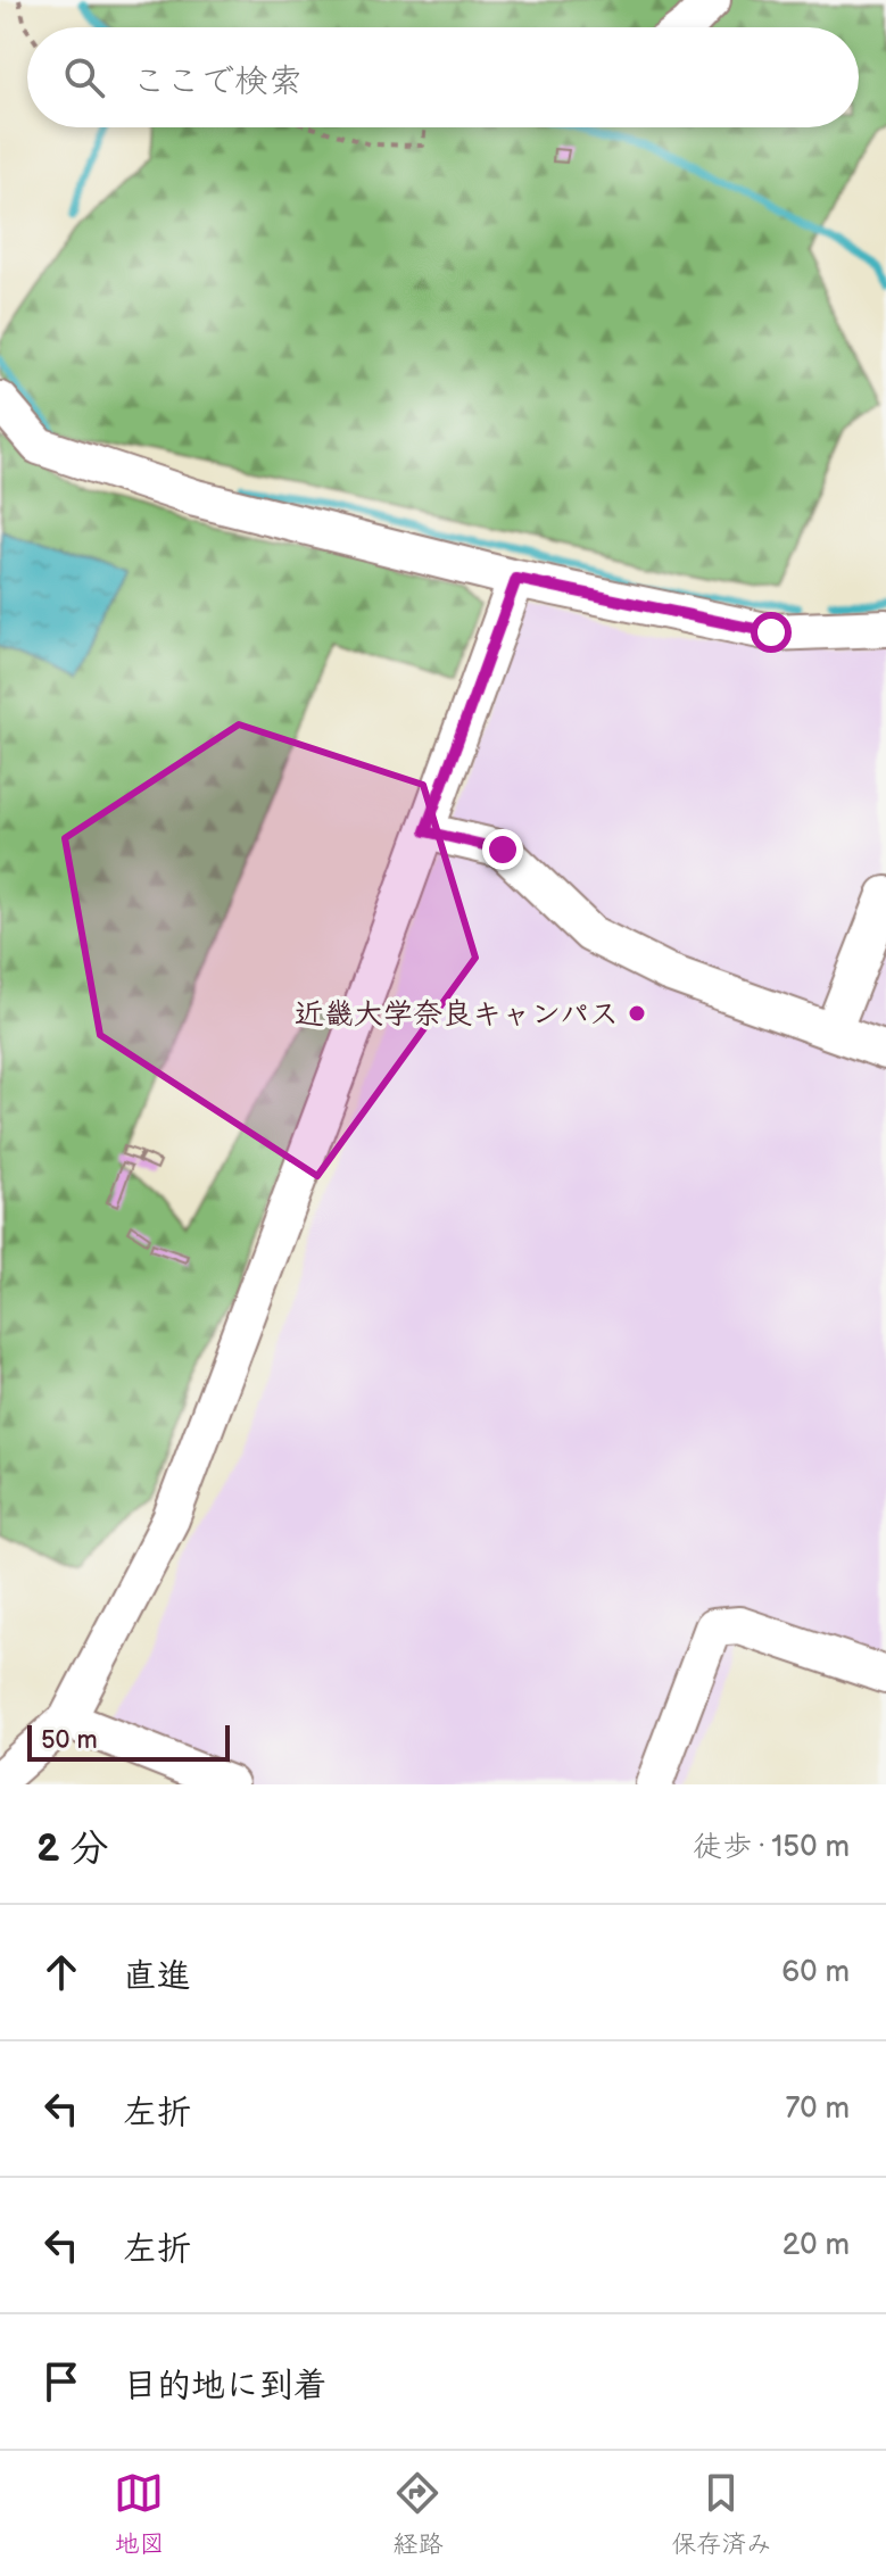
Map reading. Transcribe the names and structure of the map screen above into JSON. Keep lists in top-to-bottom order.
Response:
{
  "places": ["近畿大学奈良キャンパス"],
  "scale_bar": "50 m",
  "page": {
    "search": "ここで検索",
    "scale": "50 m",
    "heading": ["2 分", "徒歩 · 150 m"],
    "list": [
      ["直進", "60 m"],
      ["左折", "70 m"],
      ["左折", "20 m"],
      "目的地に到着"
    ],
    "nav": ["地図", "経路", "保存済み"]
  }
}
